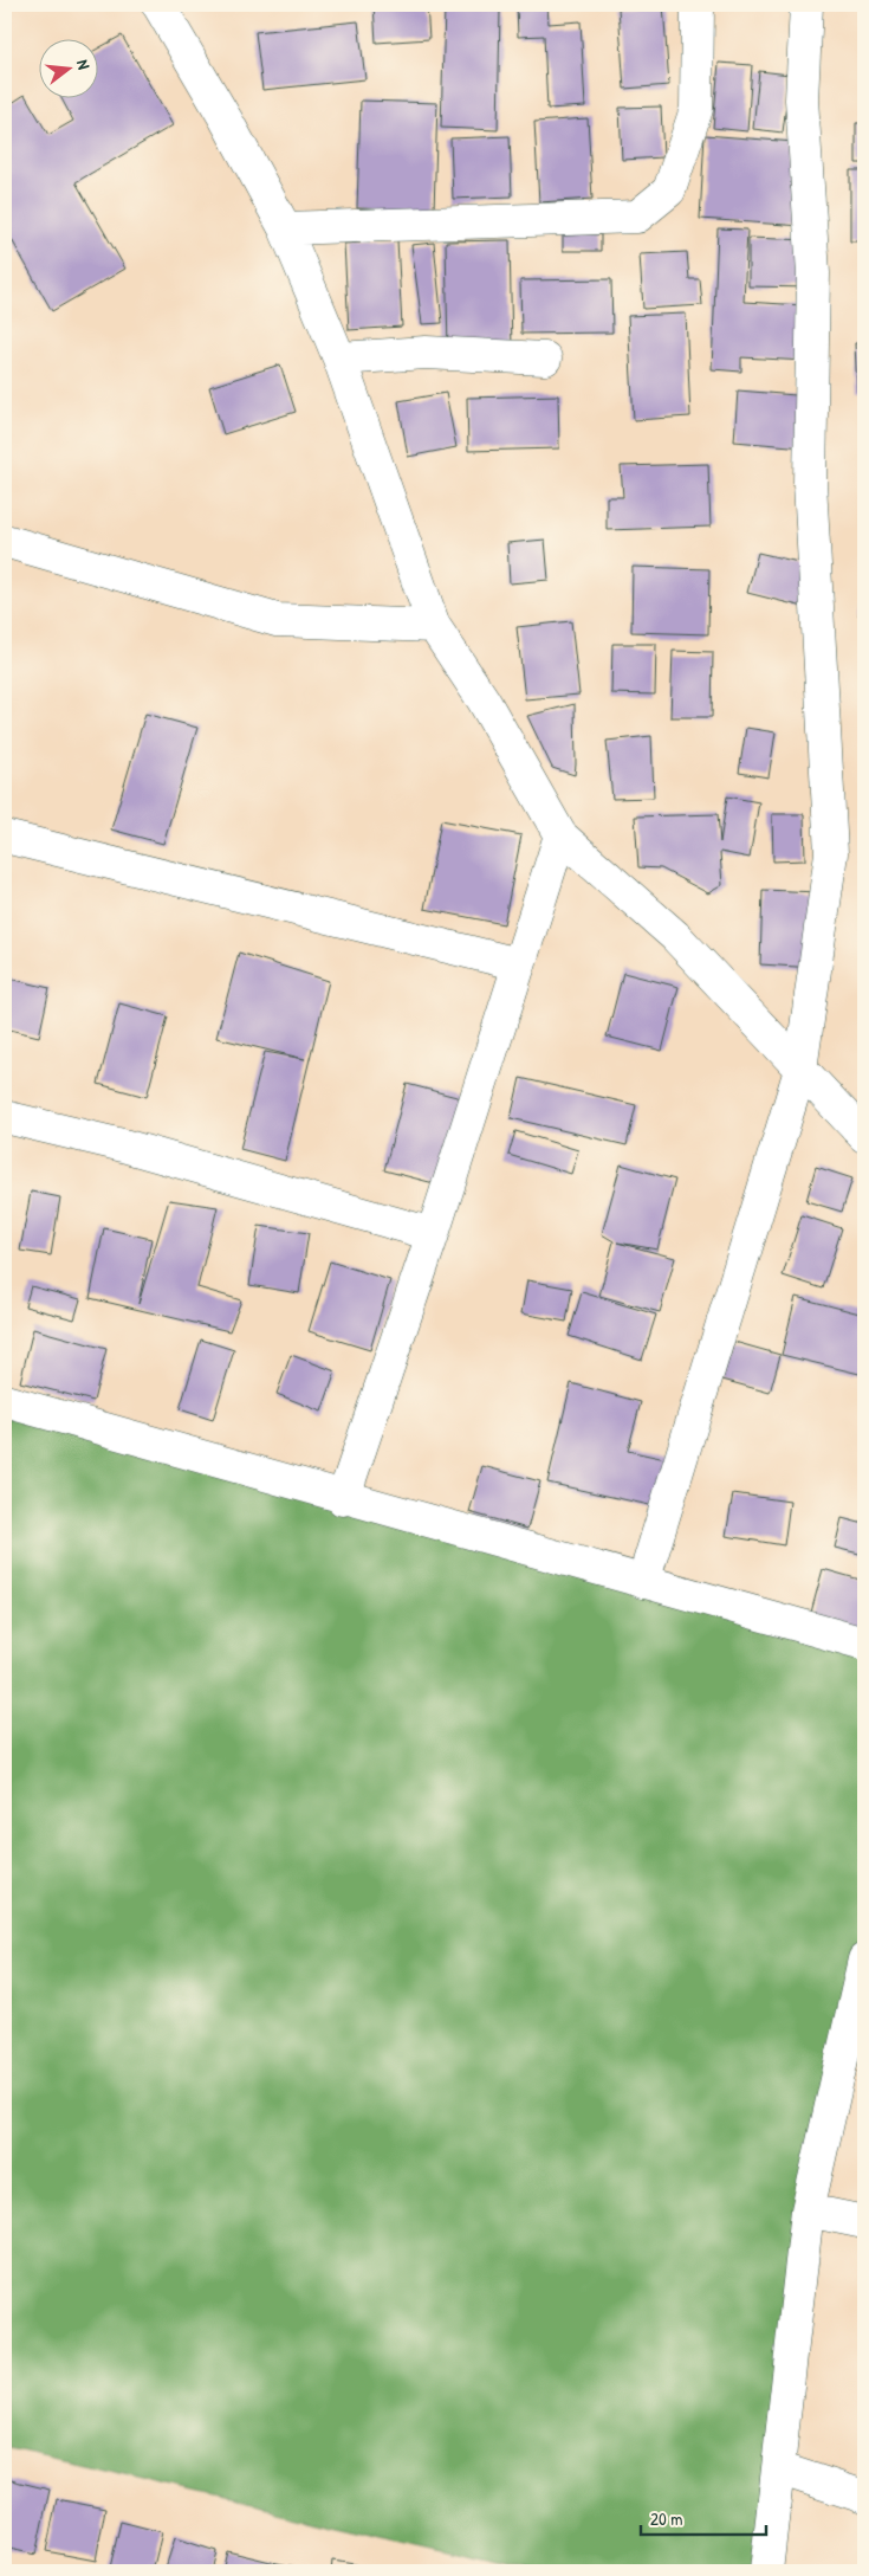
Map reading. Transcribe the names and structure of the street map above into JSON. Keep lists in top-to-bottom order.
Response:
{
  "scale_bar": "20 m",
  "north": "right"
}
